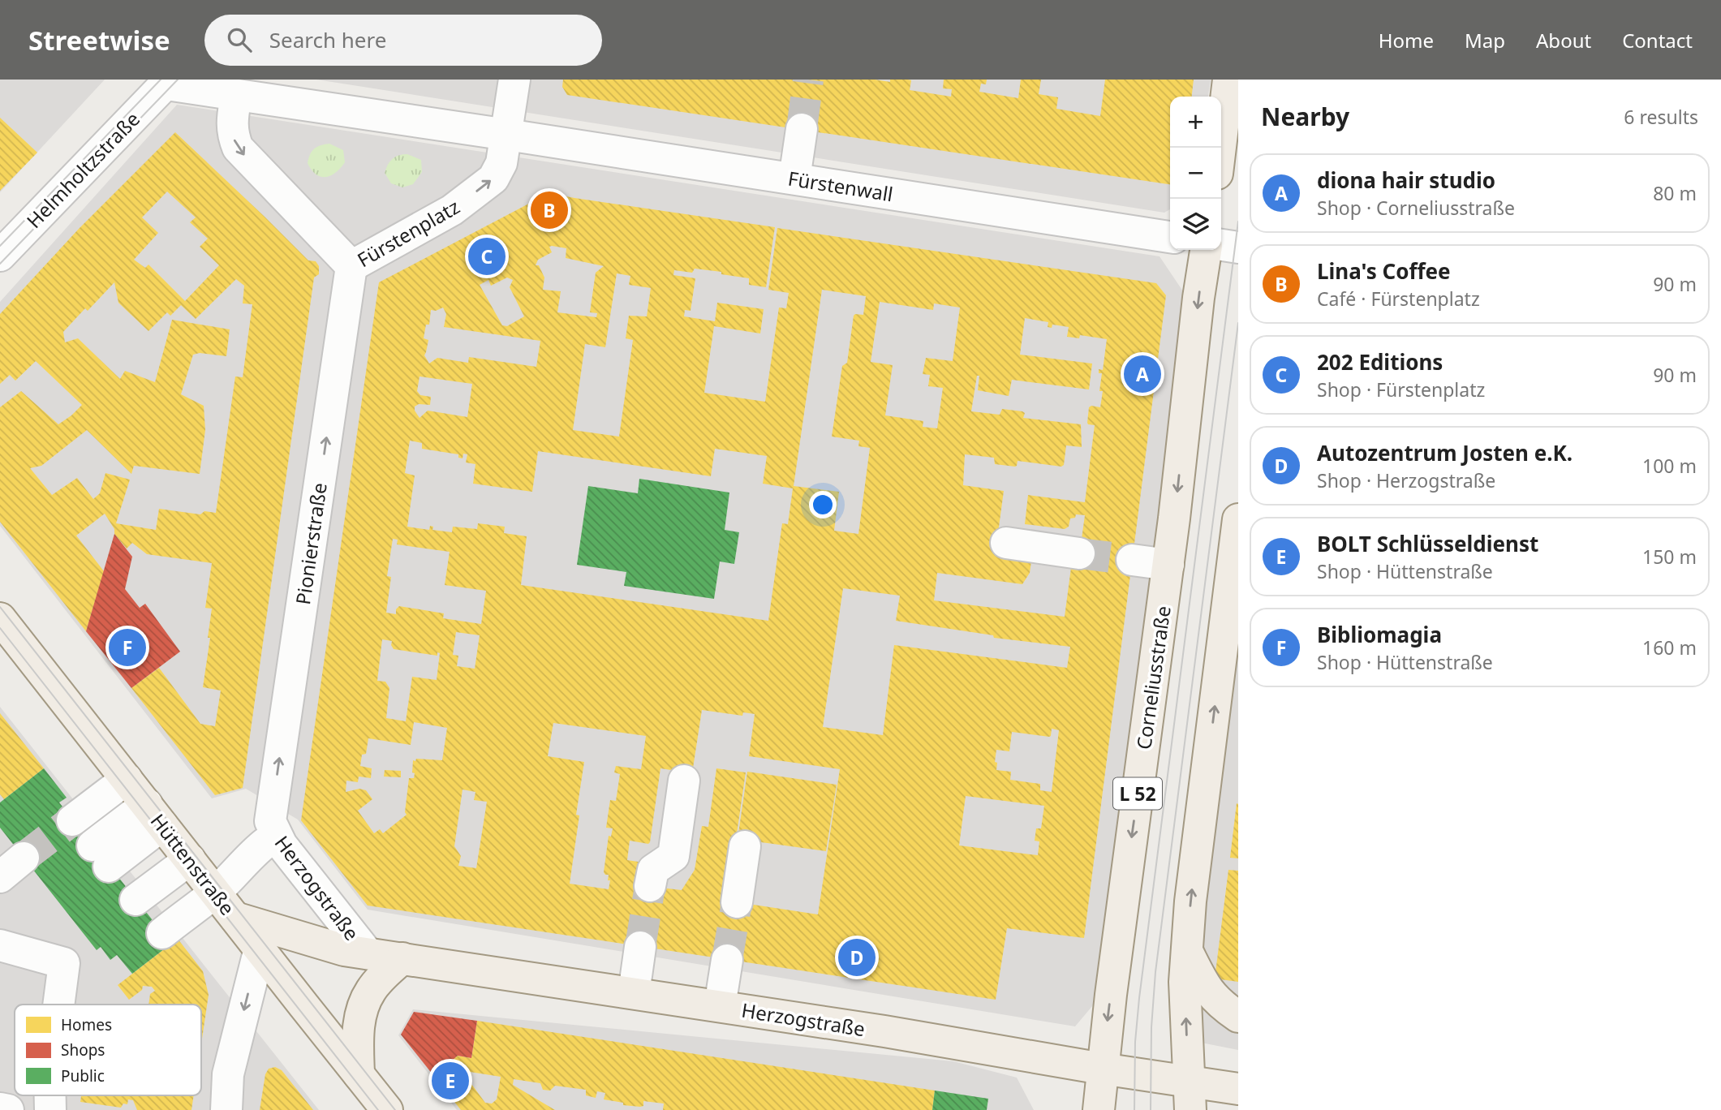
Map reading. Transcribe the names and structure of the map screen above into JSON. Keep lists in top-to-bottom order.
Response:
{
  "streets": {
    "main road": [
      "Corneliusstraße",
      "L 52",
      "Hüttenstraße",
      "Herzogstraße"
    ],
    "street": [
      "Helmholtzstraße",
      "Fürstenwall",
      "Fürstenplatz",
      "Pionierstraße"
    ]
  },
  "crossings": [
    ["Fürstenwall", "Fürstenplatz"],
    ["Fürstenplatz", "Pionierstraße"],
    ["Pionierstraße", "Herzogstraße"],
    ["Corneliusstraße", "Herzogstraße"],
    ["Hüttenstraße", "Herzogstraße"]
  ],
  "one_way": ["Pionierstraße"],
  "legend": ["Homes", "Shops", "Public"],
  "page": {
    "header": "Streetwise",
    "search": "Search here",
    "nav": [
      "Home",
      "Map",
      "About",
      "Contact"
    ],
    "heading": ["Nearby", "6 results"],
    "map_buttons": ["+", "−"],
    "list": [
      {
        "mark": "A",
        "name": "diona hair studio",
        "note": "Shop · Corneliusstraße",
        "value": "80 m"
      },
      {
        "mark": "B",
        "name": "Lina's Coffee",
        "note": "Café · Fürstenplatz",
        "value": "90 m"
      },
      {
        "mark": "C",
        "name": "202 Editions",
        "note": "Shop · Fürstenplatz",
        "value": "90 m"
      },
      {
        "mark": "D",
        "name": "Autozentrum Josten e.K.",
        "note": "Shop · Herzogstraße",
        "value": "100 m"
      },
      {
        "mark": "E",
        "name": "BOLT Schlüsseldienst",
        "note": "Shop · Hüttenstraße",
        "value": "150 m"
      },
      {
        "mark": "F",
        "name": "Bibliomagia",
        "note": "Shop · Hüttenstraße",
        "value": "160 m"
      }
    ],
    "pins": [
      "B",
      "C",
      "A",
      "F",
      "D",
      "E"
    ]
  }
}
